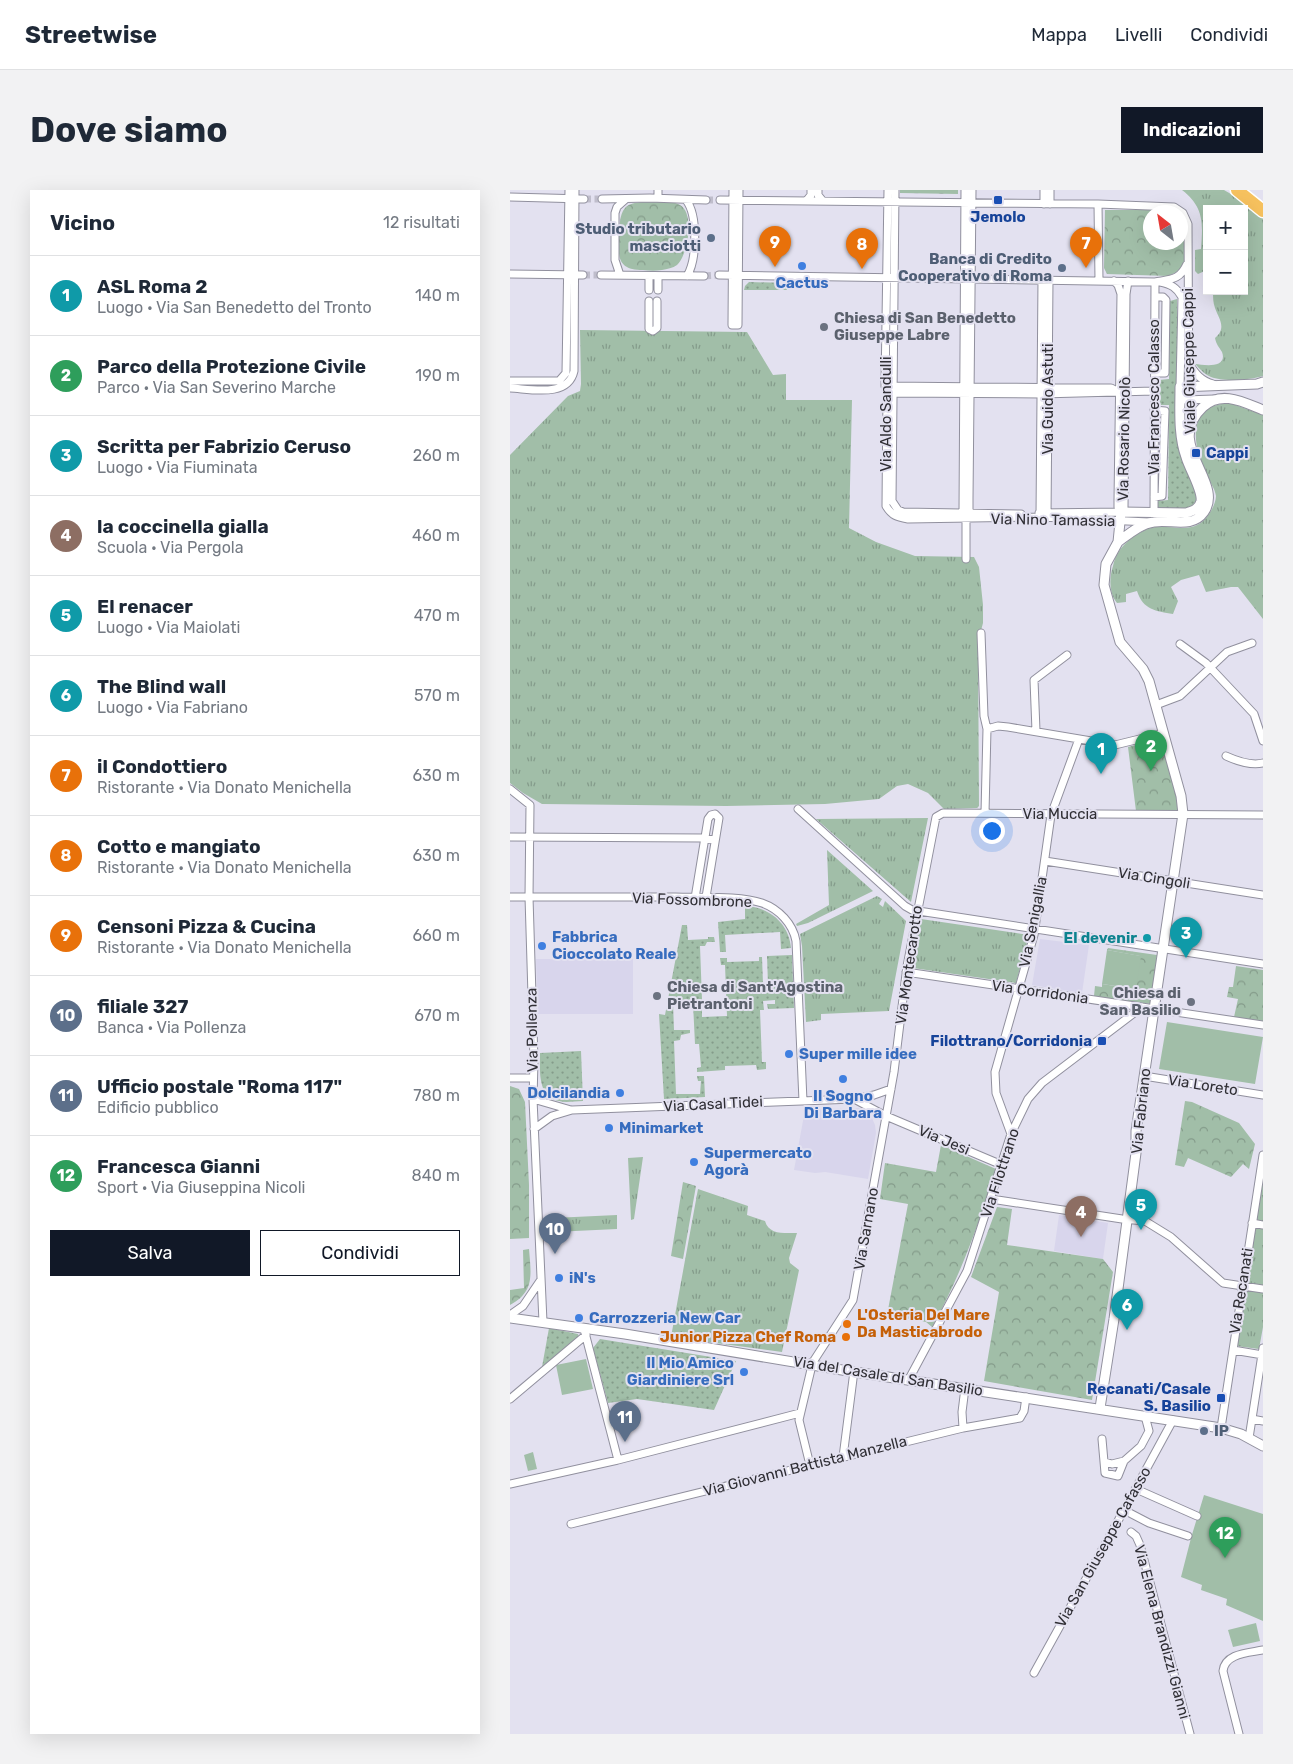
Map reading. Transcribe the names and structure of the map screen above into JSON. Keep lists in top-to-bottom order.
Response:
{
  "streets": {
    "street": [
      "Viale Giuseppe Cappi",
      "Via Francesco Calasso",
      "Via Guido Astuti",
      "Via Aldo Sandulli",
      "Via Rosario Nicolò",
      "Via Nino Tamassia",
      "Via Muccia",
      "Via Cingoli",
      "Via Fossombrone",
      "Via Senigallia",
      "Via Montecarotto",
      "Via Corridonia",
      "Via Pollenza",
      "Via Loreto",
      "Via Casal Tidei",
      "Via Fabriano",
      "Via Jesi",
      "Via Filottrano",
      "Via Sarnano",
      "Via Recanati",
      "Via del Casale di San Basilio",
      "Via Giovanni Battista Manzella",
      "Via San Giuseppe Cafasso",
      "Via Elena Brandizzi Gianni"
    ]
  },
  "crossings": [
    ["Viale Giuseppe Cappi", "Via Francesco Calasso"],
    ["Viale Giuseppe Cappi", "Via Nino Tamassia"],
    ["Via Francesco Calasso", "Via Nino Tamassia"],
    ["Via Guido Astuti", "Via Nino Tamassia"],
    ["Via Aldo Sandulli", "Via Nino Tamassia"],
    ["Via Rosario Nicolò", "Via Nino Tamassia"],
    ["Via Muccia", "Via Senigallia"],
    ["Via Muccia", "Via Montecarotto"],
    ["Via Muccia", "Via Fabriano"],
    ["Via Cingoli", "Via Senigallia"],
    ["Via Cingoli", "Via Fabriano"],
    ["Via Fossombrone", "Via Pollenza"],
    ["Via Fossombrone", "Via Casal Tidei"],
    ["Via Senigallia", "Via Corridonia"],
    ["Via Senigallia", "Via Filottrano"],
    ["Via Montecarotto", "Via Corridonia"],
    ["Via Montecarotto", "Via Casal Tidei"],
    ["Via Montecarotto", "Via Jesi"],
    ["Via Montecarotto", "Via Sarnano"],
    ["Via Corridonia", "Via Fabriano"],
    ["Via Corridonia", "Via Filottrano"],
    ["Via Pollenza", "Via Casal Tidei"],
    ["Via Pollenza", "Via del Casale di San Basilio"],
    ["Via Loreto", "Via Fabriano"],
    ["Via Fabriano", "Via del Casale di San Basilio"],
    ["Via Jesi", "Via Filottrano"],
    ["Via Jesi", "Via Sarnano"],
    ["Via Filottrano", "Via del Casale di San Basilio"],
    ["Via Sarnano", "Via del Casale di San Basilio"],
    ["Via Recanati", "Via del Casale di San Basilio"],
    ["Via del Casale di San Basilio", "Via Giovanni Battista Manzella"],
    ["Via del Casale di San Basilio", "Via San Giuseppe Cafasso"]
  ],
  "places": {
    "transit": [
      "Jemolo",
      "Cappi",
      "Filottrano/Corridonia",
      "Recanati/Casale S. Basilio"
    ],
    "other": [
      "Studio tributario masciotti",
      "Cactus",
      "Banca di Credito Cooperativo di Roma",
      "Chiesa di San Benedetto Giuseppe Labre",
      "El devenir",
      "Fabbrica Cioccolato Reale",
      "Chiesa di Sant'Agostina Pietrantoni",
      "Chiesa di San Basilio",
      "Super mille idee",
      "Il Sogno Di Barbara",
      "Dolcilandia",
      "Minimarket",
      "Supermercato Agorà",
      "iN's",
      "Carrozzeria New Car",
      "L'Osteria Del Mare Da Masticabrodo",
      "Junior Pizza Chef Roma",
      "Il Mio Amico Giardiniere Srl",
      "IP"
    ]
  },
  "north": "top left",
  "page": {
    "header": "Streetwise",
    "nav": ["Mappa", "Livelli", "Condividi"],
    "buttons": [
      "Indicazioni",
      ["Salva", "Condividi"]
    ],
    "title": "Dove siamo",
    "heading": ["Vicino", "12 risultati"],
    "map_buttons": ["+", "−"],
    "pins": [
      "9",
      "7",
      "8",
      "2",
      "1",
      "3",
      "5",
      "4",
      "10",
      "6",
      "11",
      "12"
    ],
    "list": [
      {
        "mark": "1",
        "name": "ASL Roma 2",
        "note": "Luogo · Via San Benedetto del Tronto",
        "value": "140 m"
      },
      {
        "mark": "2",
        "name": "Parco della Protezione Civile",
        "note": "Parco · Via San Severino Marche",
        "value": "190 m"
      },
      {
        "mark": "3",
        "name": "Scritta per Fabrizio Ceruso",
        "note": "Luogo · Via Fiuminata",
        "value": "260 m"
      },
      {
        "mark": "4",
        "name": "la coccinella gialla",
        "note": "Scuola · Via Pergola",
        "value": "460 m"
      },
      {
        "mark": "5",
        "name": "El renacer",
        "note": "Luogo · Via Maiolati",
        "value": "470 m"
      },
      {
        "mark": "6",
        "name": "The Blind wall",
        "note": "Luogo · Via Fabriano",
        "value": "570 m"
      },
      {
        "mark": "7",
        "name": "il Condottiero",
        "note": "Ristorante · Via Donato Menichella",
        "value": "630 m"
      },
      {
        "mark": "8",
        "name": "Cotto e mangiato",
        "note": "Ristorante · Via Donato Menichella",
        "value": "630 m"
      },
      {
        "mark": "9",
        "name": "Censoni Pizza & Cucina",
        "note": "Ristorante · Via Donato Menichella",
        "value": "660 m"
      },
      {
        "mark": "10",
        "name": "filiale 327",
        "note": "Banca · Via Pollenza",
        "value": "670 m"
      },
      {
        "mark": "11",
        "name": "Ufficio postale \"Roma 117\"",
        "note": "Edificio pubblico",
        "value": "780 m"
      },
      {
        "mark": "12",
        "name": "Francesca Gianni",
        "note": "Sport · Via Giuseppina Nicoli",
        "value": "840 m"
      }
    ]
  }
}
